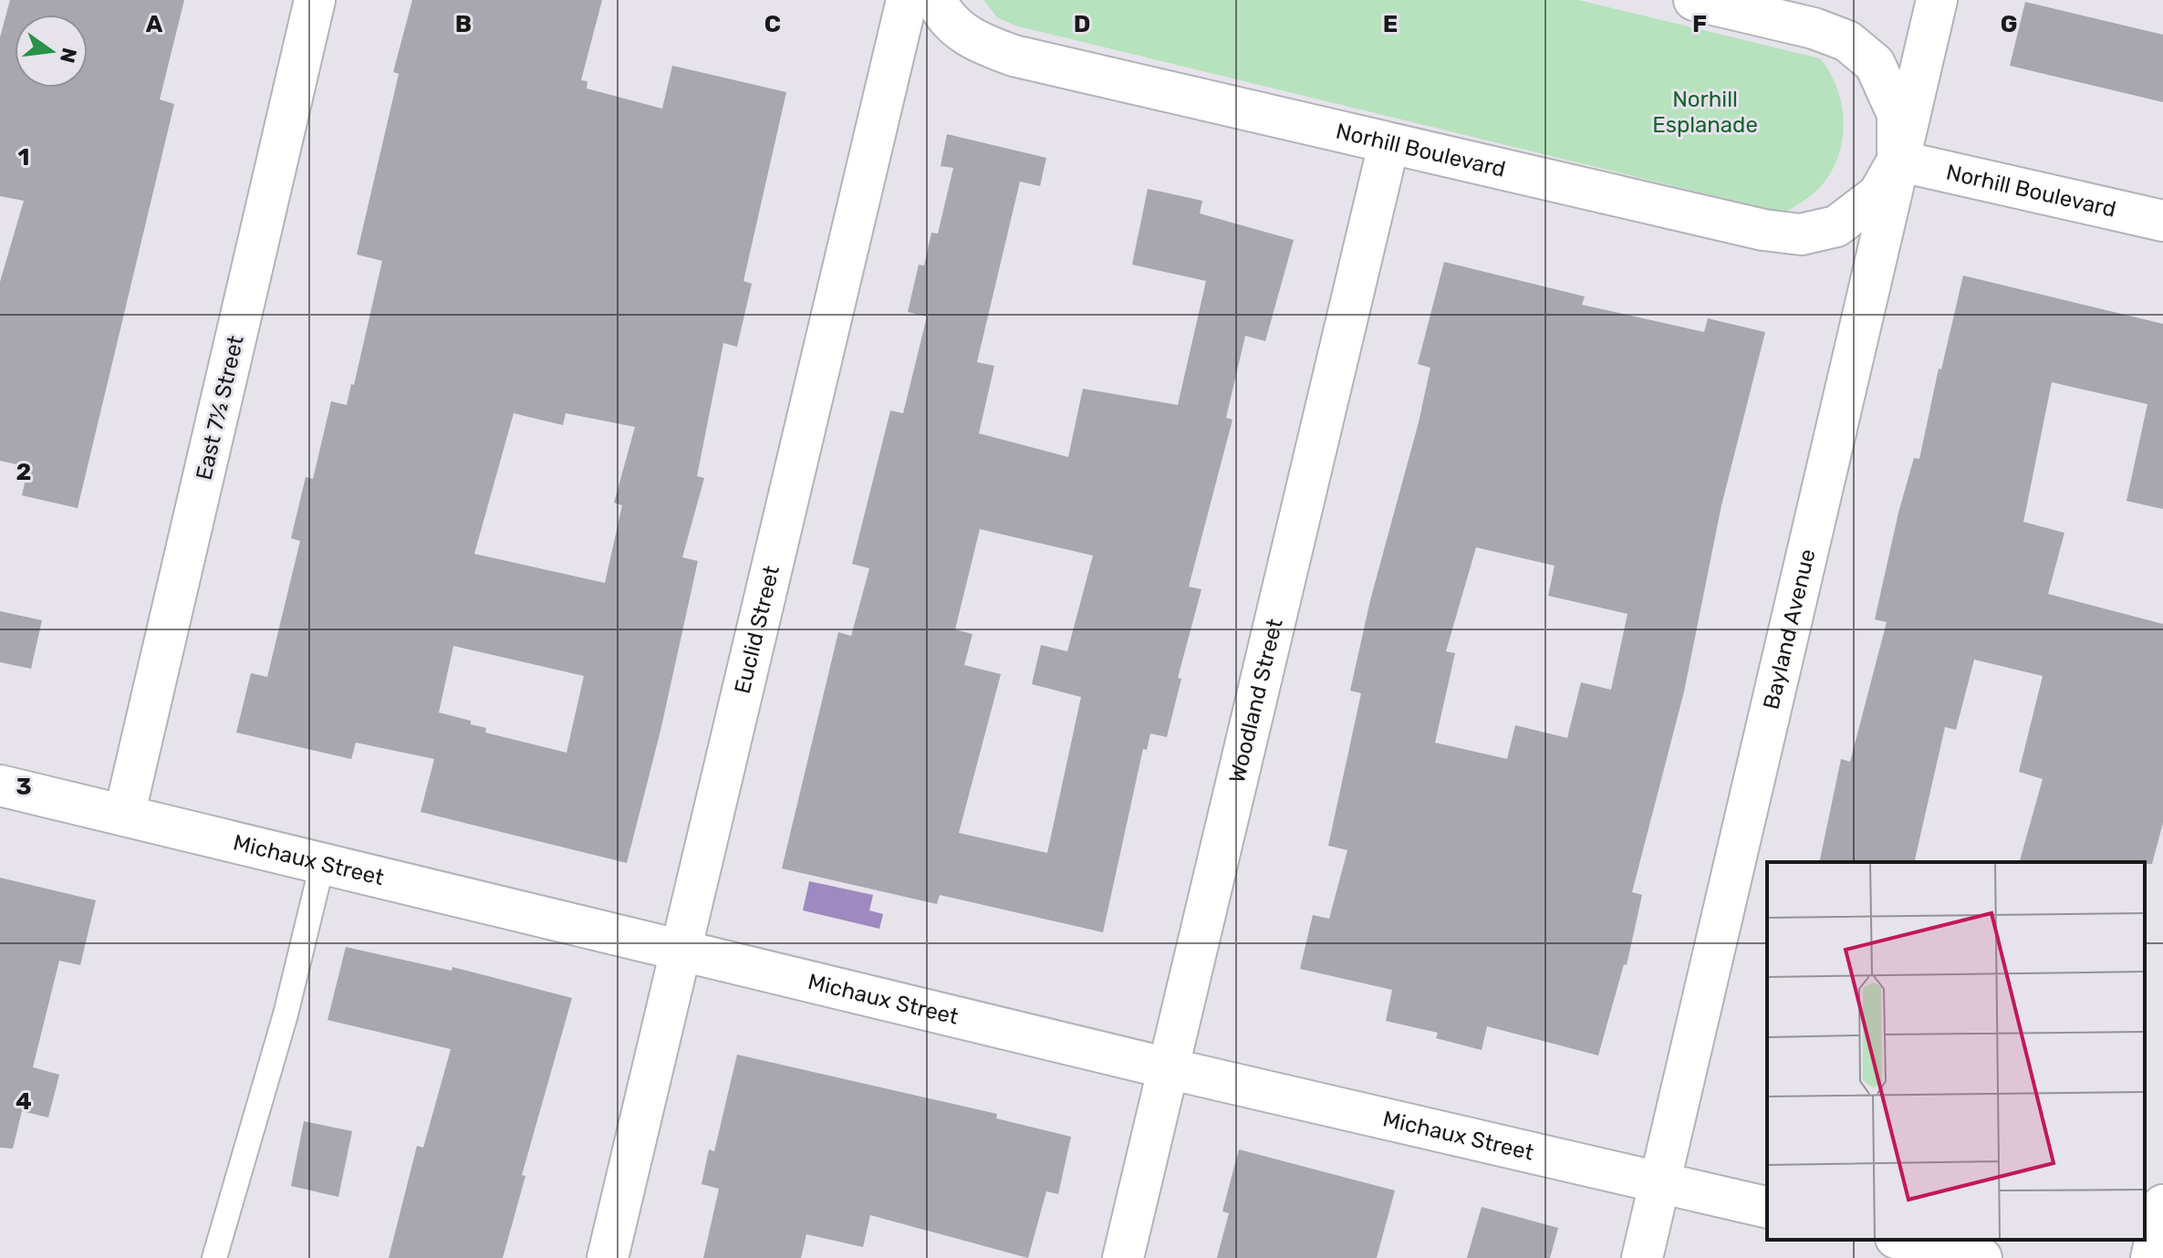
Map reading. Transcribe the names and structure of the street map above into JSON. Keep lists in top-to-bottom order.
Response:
{
  "streets": {
    "street": [
      "Norhill Boulevard",
      "East 7½ Street",
      "Euclid Street",
      "Bayland Avenue",
      "Woodland Street",
      "Michaux Street"
    ]
  },
  "crossings": [
    ["Norhill Boulevard", "Bayland Avenue"],
    ["Norhill Boulevard", "Woodland Street"],
    ["East 7½ Street", "Michaux Street"],
    ["Euclid Street", "Michaux Street"],
    ["Bayland Avenue", "Michaux Street"],
    ["Woodland Street", "Michaux Street"]
  ],
  "parks": ["Norhill Esplanade"],
  "north": "right",
  "grid": {
    "columns": [
      "A",
      "B",
      "C",
      "D",
      "E",
      "F",
      "G"
    ],
    "rows": [
      "1",
      "2",
      "3",
      "4"
    ]
  }
}
